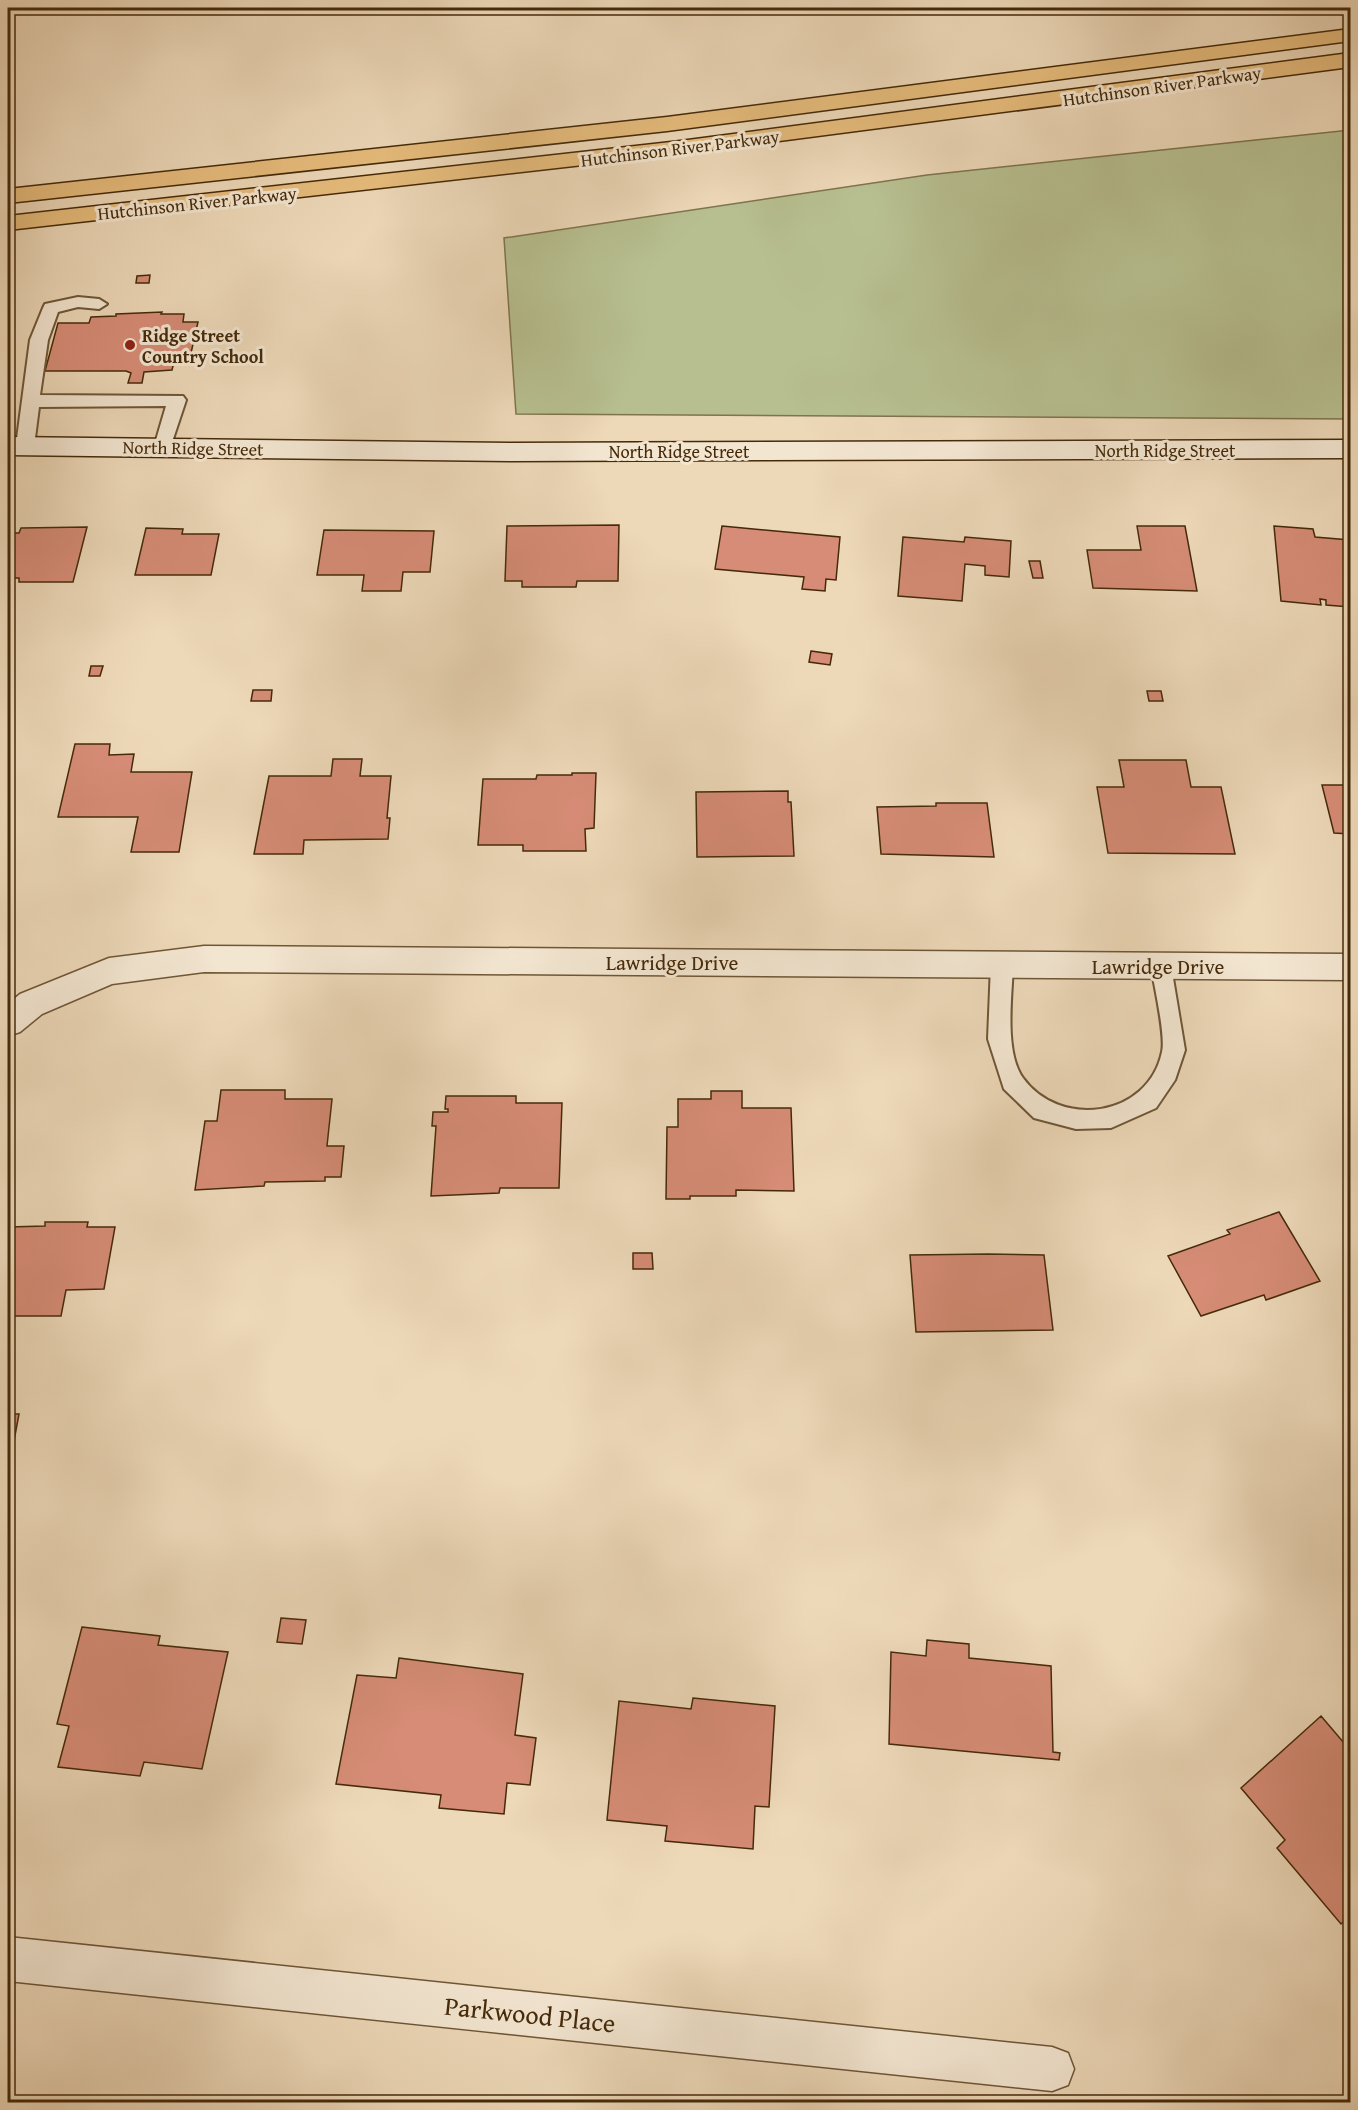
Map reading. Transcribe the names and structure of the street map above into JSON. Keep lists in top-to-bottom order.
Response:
{
  "streets": {
    "highway": ["Hutchinson River Parkway"],
    "street": ["North Ridge Street", "Lawridge Drive", "Parkwood Place"]
  },
  "places": ["Ridge Street Country School"]
}
